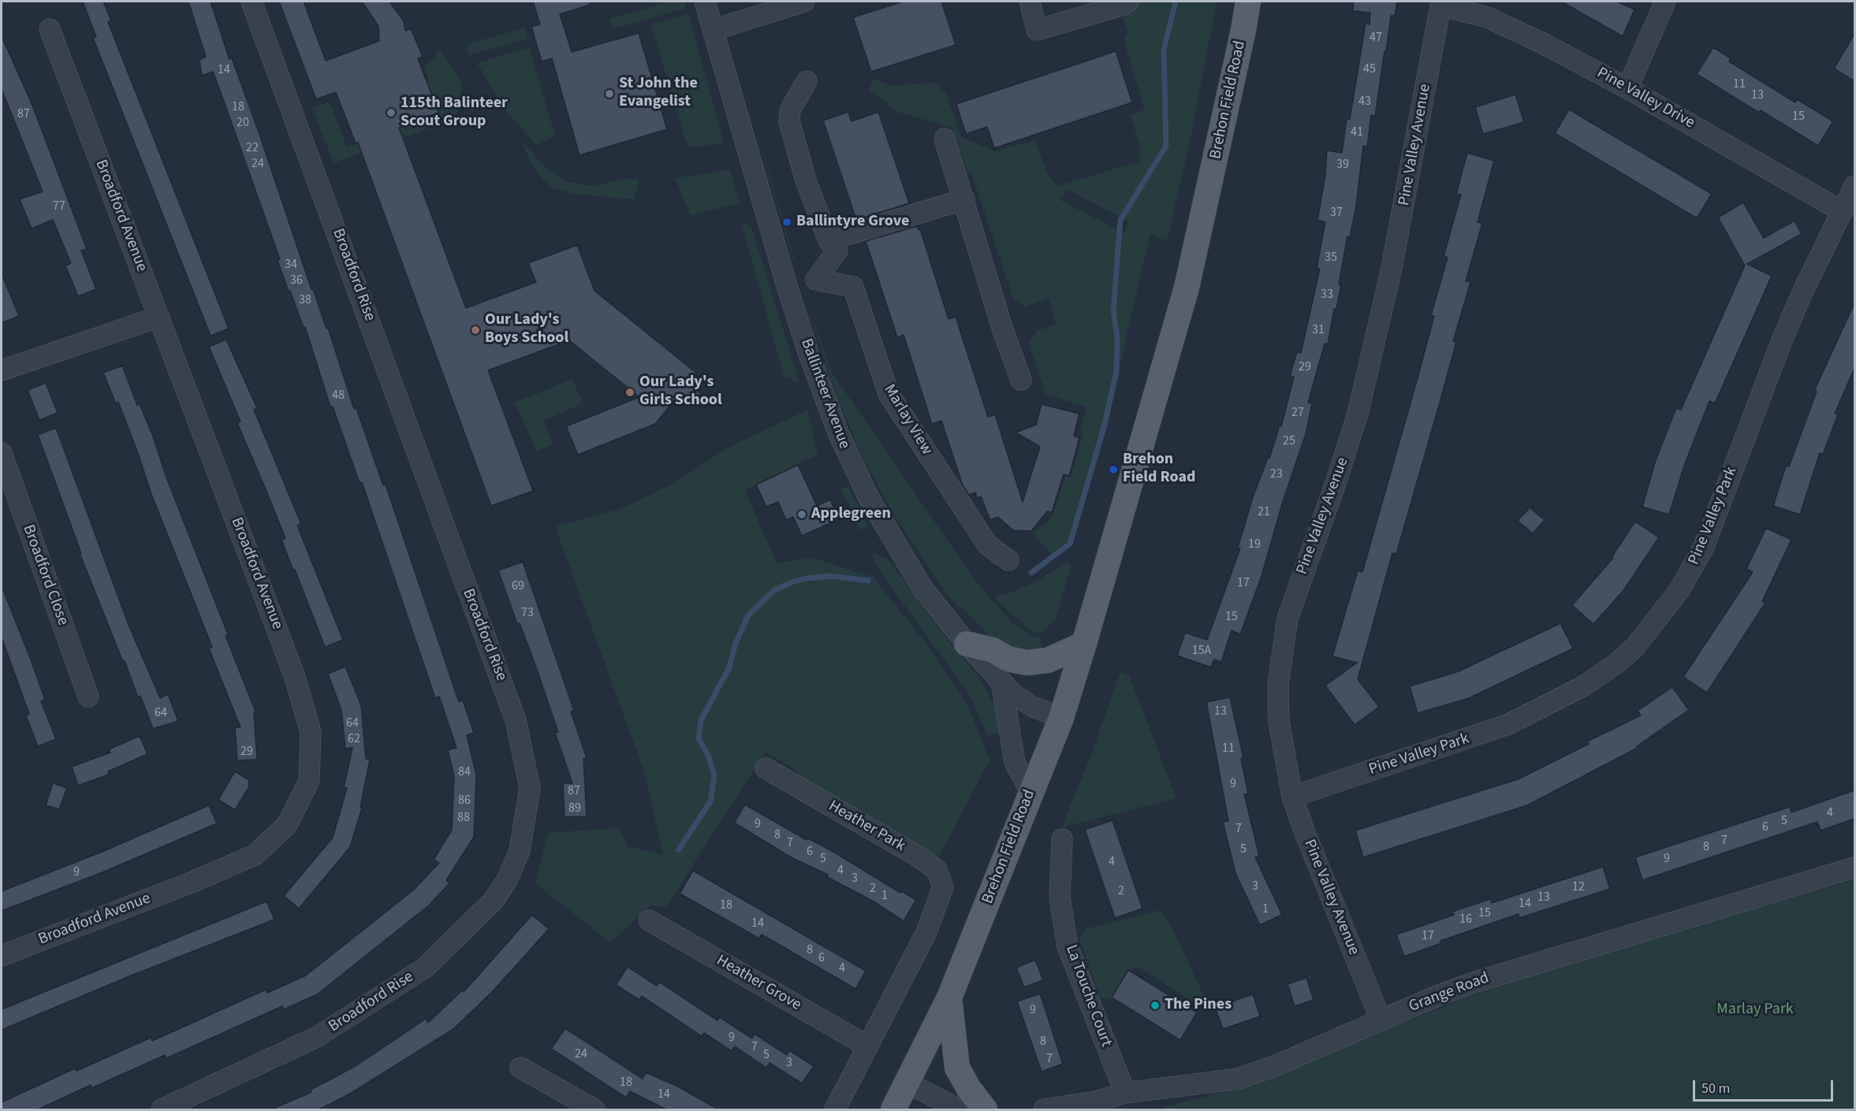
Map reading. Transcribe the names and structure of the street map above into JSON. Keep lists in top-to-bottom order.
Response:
{
  "streets": {
    "main road": ["Brehon Field Road"],
    "street": [
      "Pine Valley Drive",
      "Pine Valley Avenue",
      "Broadford Avenue",
      "Broadford Rise",
      "Ballinteer Avenue",
      "Marlay View",
      "Pine Valley Park",
      "Broadford Close",
      "Heather Park",
      "Heather Grove",
      "Grange Road",
      "La Touche Court"
    ]
  },
  "crossings": [
    ["Pine Valley Drive", "Pine Valley Avenue"],
    ["Pine Valley Drive", "Pine Valley Park"],
    ["Brehon Field Road", "Ballinteer Avenue"],
    ["Pine Valley Avenue", "Pine Valley Park"],
    ["Pine Valley Avenue", "Grange Road"],
    ["Heather Park", "Heather Grove"],
    ["Grange Road", "La Touche Court"]
  ],
  "parks": ["Marlay Park"],
  "places": [
    "St John the Evangelist",
    "115th Balinteer Scout Group",
    "Ballintyre Grove",
    "Our Lady's Boys School",
    "Our Lady's Girls School",
    "Brehon Field Road",
    "Applegreen",
    "The Pines"
  ],
  "house_numbers": [
    "47",
    "45",
    "14",
    "11",
    "13",
    "43",
    "18",
    "87",
    "15",
    "20",
    "41",
    "22",
    "24",
    "39",
    "77",
    "37",
    "35",
    "34",
    "36",
    "33",
    "38",
    "31",
    "29",
    "48",
    "27",
    "25",
    "23",
    "21",
    "19",
    "17",
    "69",
    "73",
    "15",
    "15A",
    "13",
    "64",
    "64",
    "62",
    "11",
    "29",
    "84",
    "9",
    "87",
    "86",
    "89",
    "4",
    "88",
    "5",
    "9",
    "6",
    "7",
    "8",
    "7",
    "7",
    "8",
    "5",
    "6",
    "5",
    "9",
    "4",
    "4",
    "9",
    "3",
    "3",
    "12",
    "2",
    "2",
    "1",
    "13",
    "14",
    "18",
    "1",
    "15",
    "16",
    "14",
    "17",
    "8",
    "6",
    "4",
    "9",
    "9",
    "8",
    "7",
    "24",
    "5",
    "7",
    "3",
    "18",
    "14"
  ],
  "scale_bar": "50 m"
}
